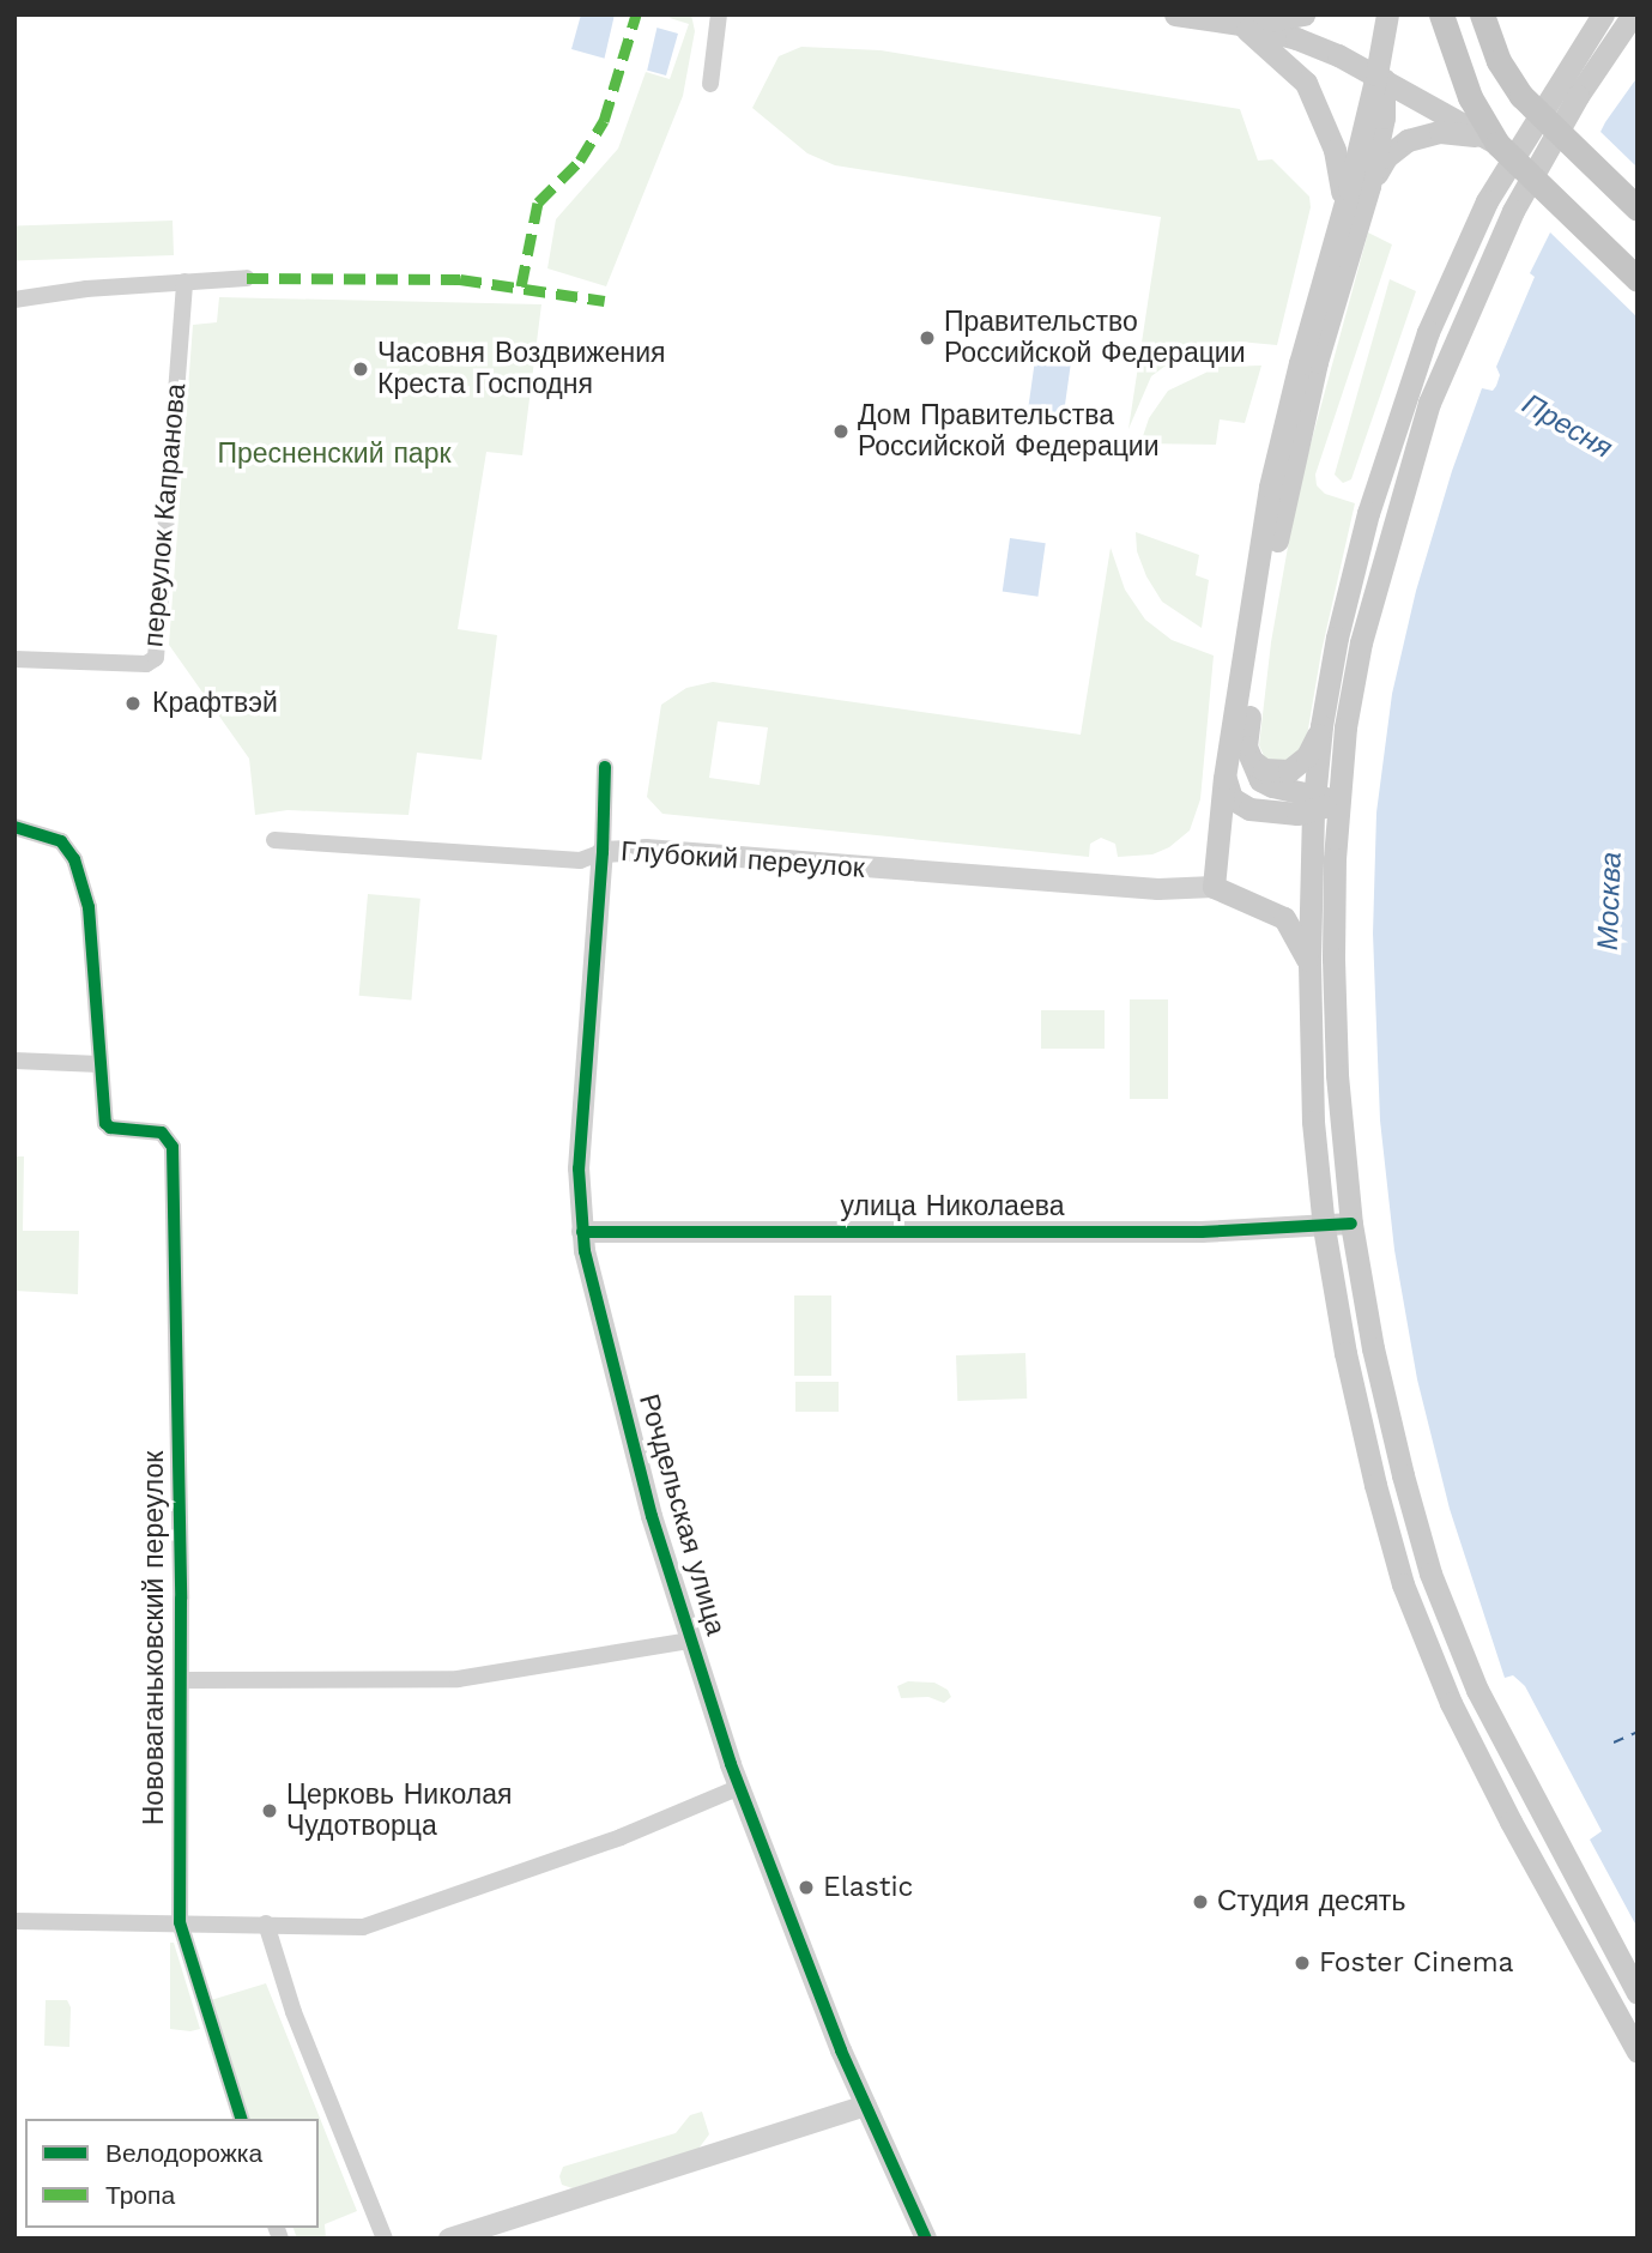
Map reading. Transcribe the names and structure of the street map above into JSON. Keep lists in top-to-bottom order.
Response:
{
  "streets": {
    "street": [
      "переулок Капранова",
      "Глубокий переулок",
      "улица Николаева",
      "Рочдельская улица",
      "Нововаганьковский переулок"
    ]
  },
  "crossings": [
    ["Глубокий переулок", "Рочдельская улица"],
    ["улица Николаева", "Рочдельская улица"]
  ],
  "water": ["Пресня", "Москва"],
  "parks": ["Пресненский парк"],
  "places": [
    "Правительство Российской Федерации",
    "Часовня Воздвижения Креста Господня",
    "Дом Правительства Российской Федерации",
    "Крафтвэй",
    "Церковь Николая Чудотворца",
    "Elastic",
    "Студия десять",
    "Foster Cinema"
  ],
  "legend": ["Велодорожка", "Тропа"]
}
